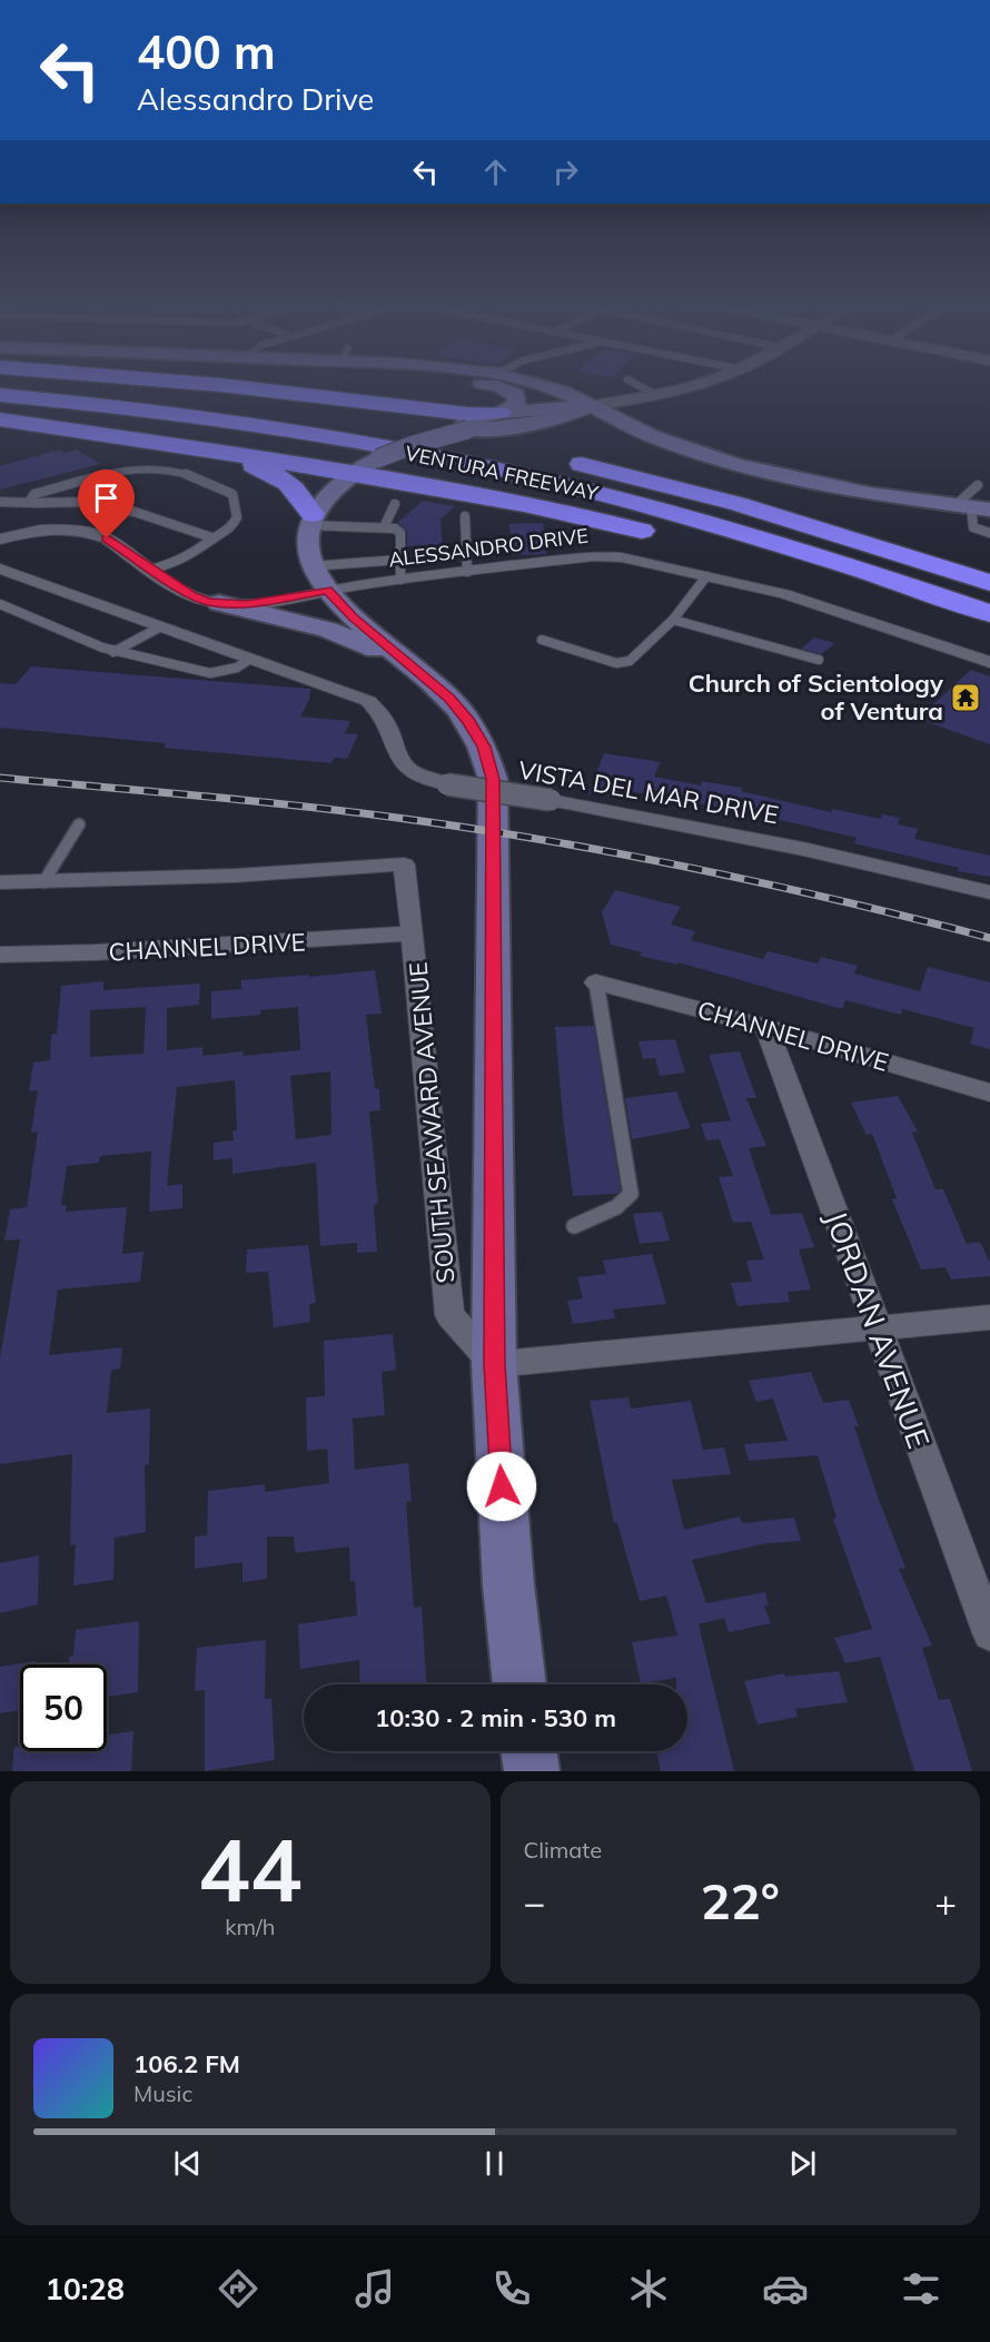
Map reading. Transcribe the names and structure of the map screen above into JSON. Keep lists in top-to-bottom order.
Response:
{
  "streets": {
    "highway": ["VENTURA FREEWAY"],
    "main road": ["SOUTH SEAWARD AVENUE"],
    "street": [
      "ALESSANDRO DRIVE",
      "VISTA DEL MAR DRIVE",
      "CHANNEL DRIVE",
      "JORDAN AVENUE"
    ]
  },
  "crossings": [
    ["ALESSANDRO DRIVE", "SOUTH SEAWARD AVENUE"],
    ["CHANNEL DRIVE", "SOUTH SEAWARD AVENUE"],
    ["CHANNEL DRIVE", "JORDAN AVENUE"]
  ],
  "places": {
    "temple": ["Church of Scientology of Ventura"]
  },
  "page": {
    "turn": ["400 m", "Alessandro Drive"],
    "limit": "50",
    "trip": "10:30 · 2 min · 530 m",
    "tile": [
      ["44", "km/h"],
      "Climate"
    ],
    "heat": ["−", "22°", "+"],
    "song": ["106.2 FM", "Music"],
    "tabs": "10:28"
  }
}
